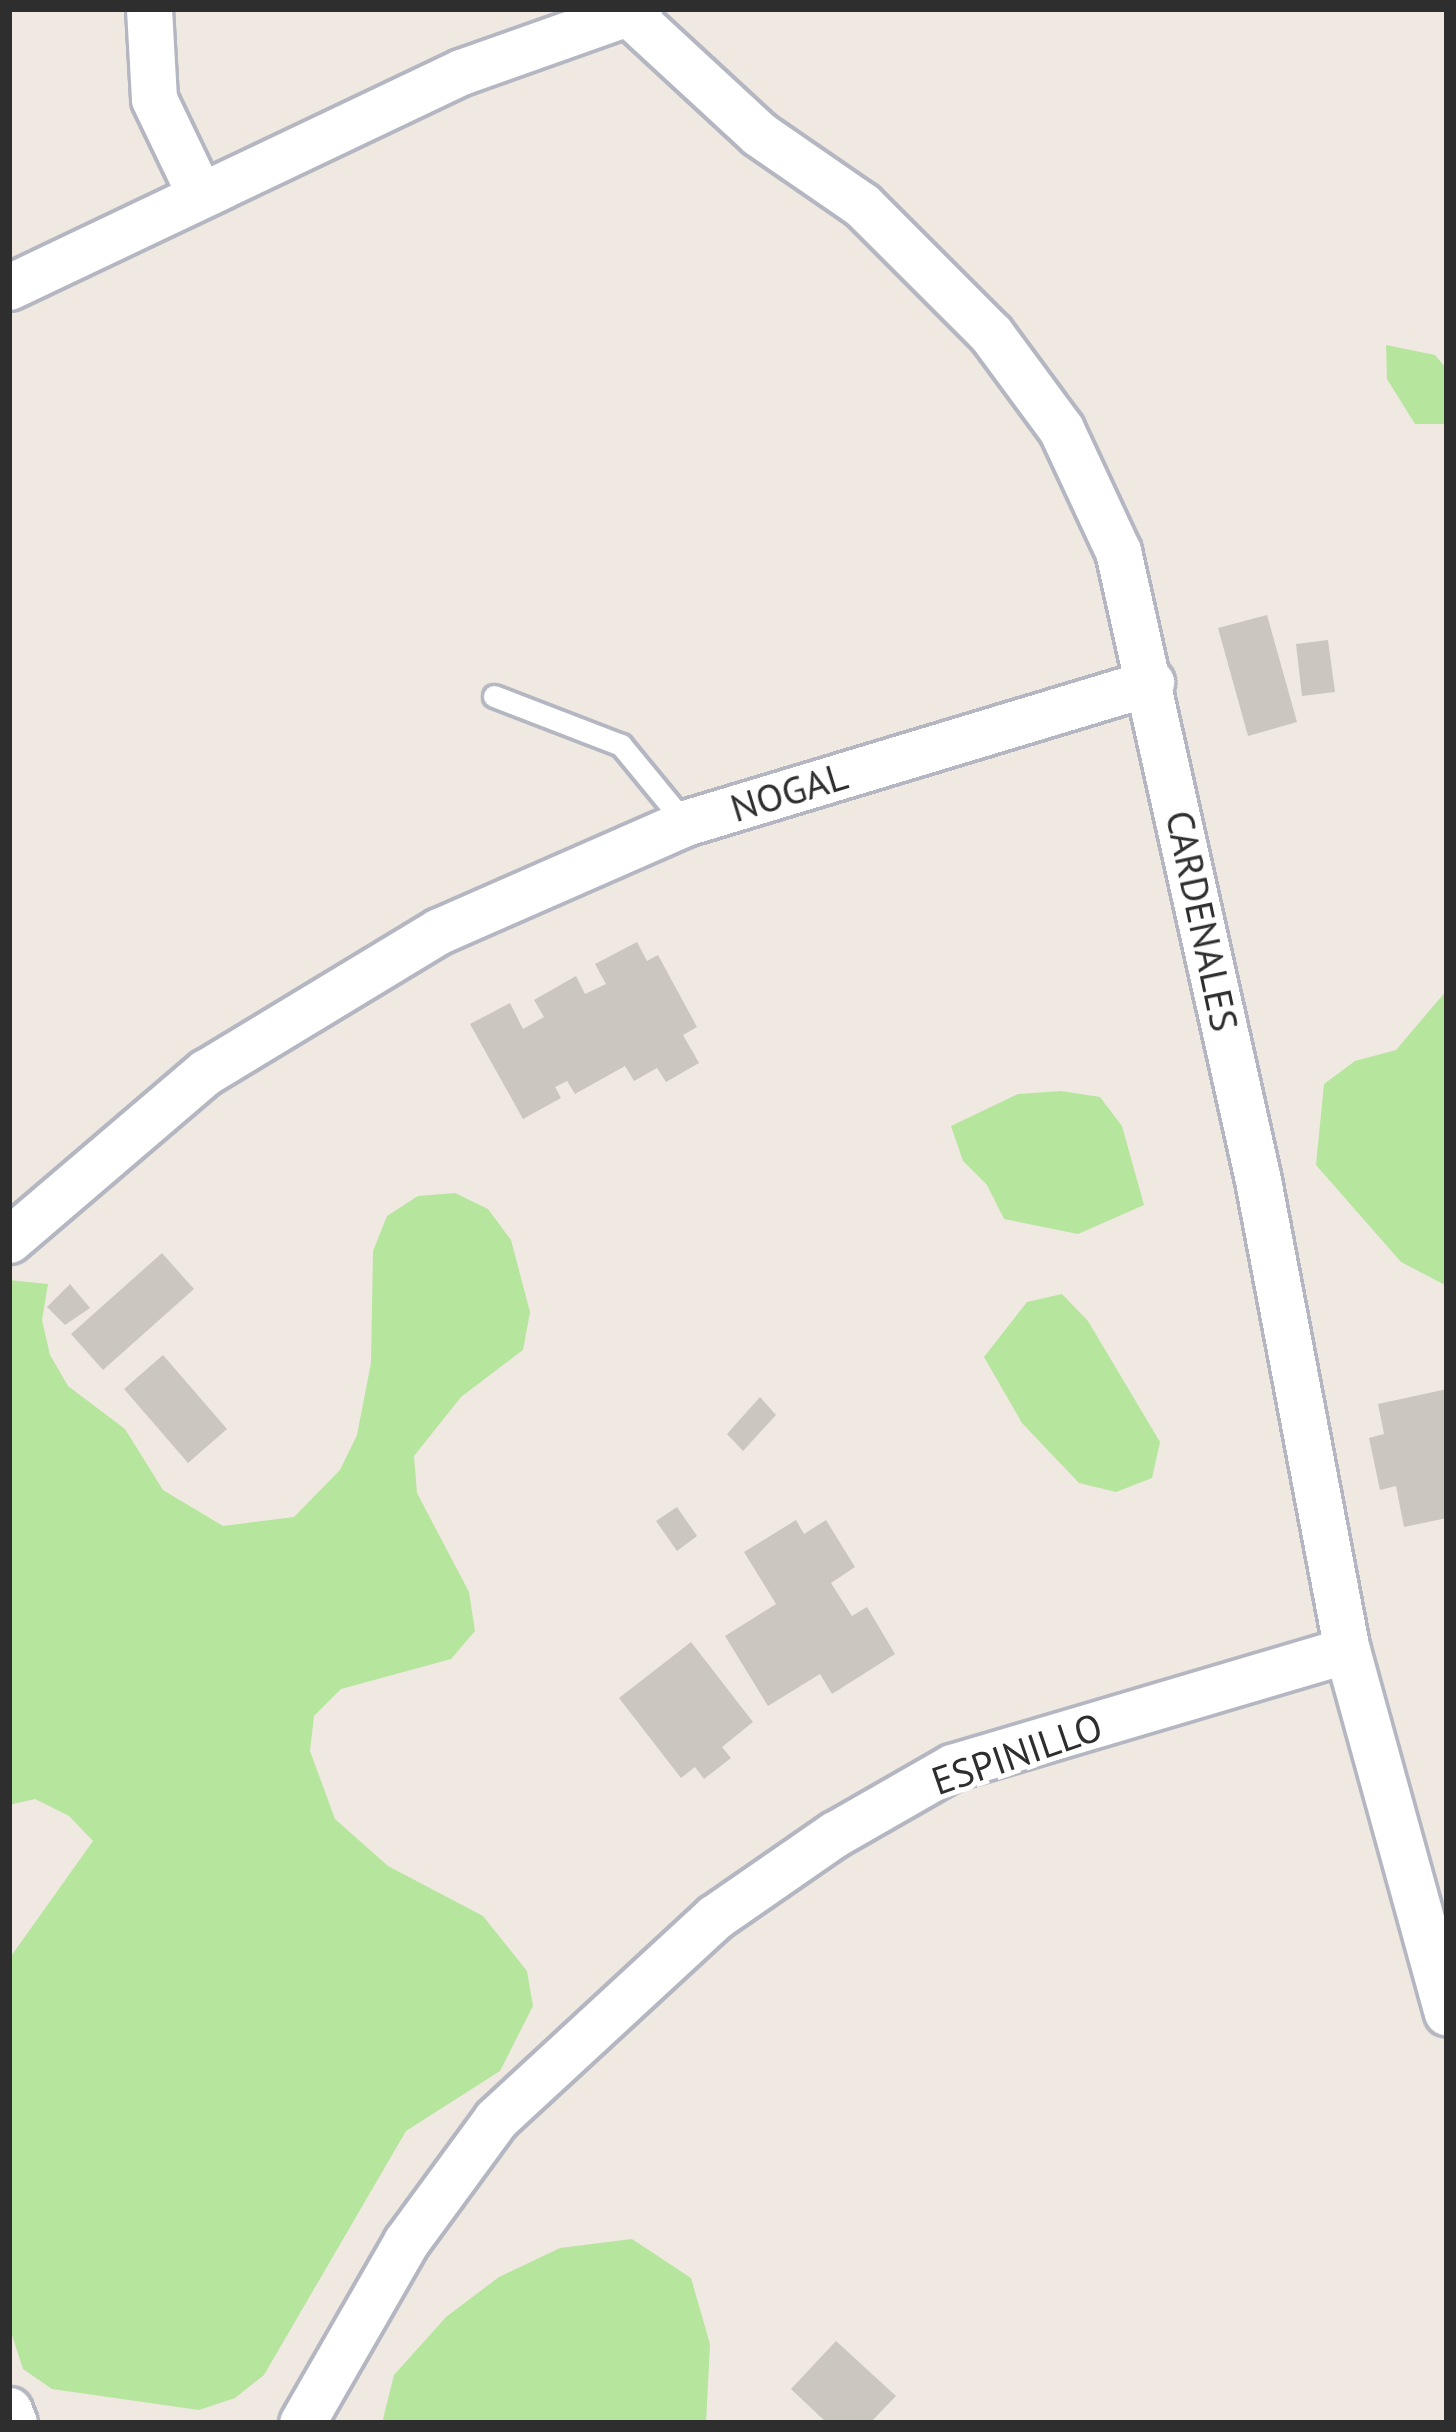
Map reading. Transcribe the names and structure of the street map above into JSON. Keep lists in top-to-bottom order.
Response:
{
  "streets": {
    "street": ["NOGAL", "CARDENALES", "ESPINILLO"]
  },
  "crossings": [
    ["NOGAL", "CARDENALES"],
    ["CARDENALES", "ESPINILLO"]
  ]
}
